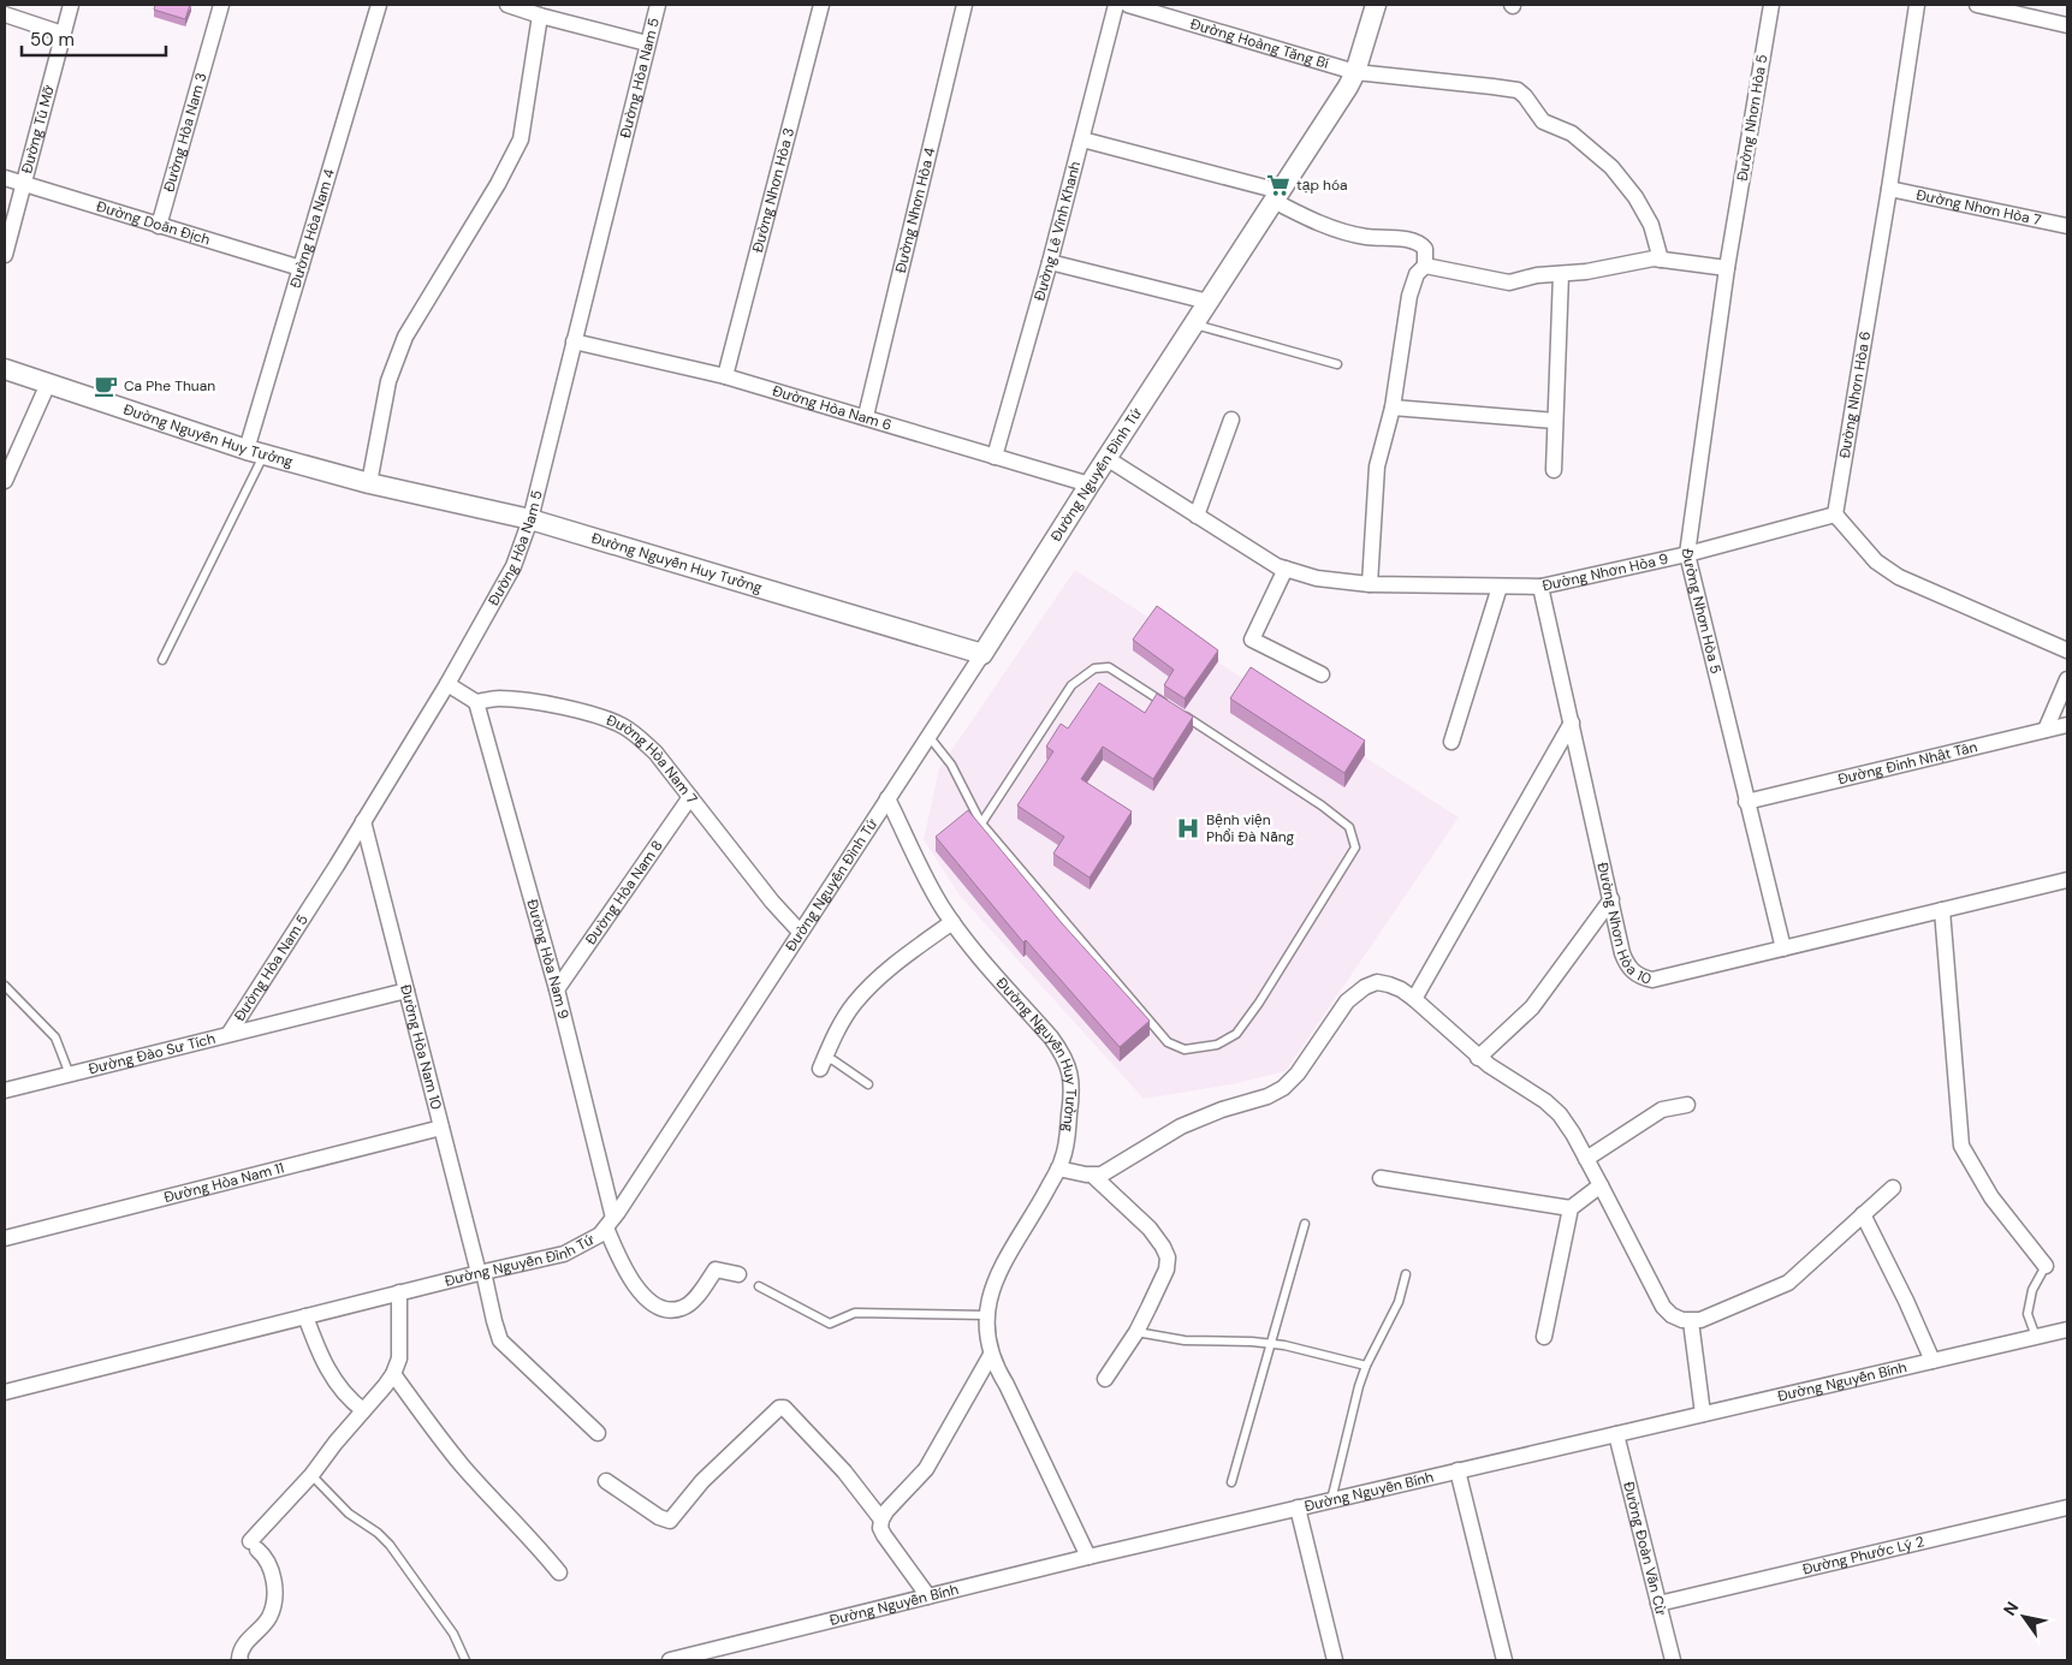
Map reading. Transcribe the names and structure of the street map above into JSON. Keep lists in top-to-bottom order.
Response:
{
  "streets": {
    "street": [
      "Đường Hoàng Tăng Bí",
      "Đường Hòa Nam 5",
      "Đường Nhơn Hòa 5",
      "Đường Tú Mỡ",
      "Đường Hòa Nam 3",
      "Đường Nhơn Hòa 3",
      "Đường Nhơn Hòa 7",
      "Đường Nhơn Hòa 4",
      "Đường Doãn Địch",
      "Đường Hòa Nam 4",
      "Đường Lê Vĩnh Khanh",
      "Đường Nhơn Hòa 6",
      "Đường Hòa Nam 6",
      "Đường Nguyễn Huy Tưởng",
      "Đường Nguyễn Đình Tứ",
      "Đường Nhơn Hòa 9",
      "Đường Hòa Nam 7",
      "Đường Đinh Nhật Tân",
      "Đường Hòa Nam 8",
      "Đường Nhơn Hòa 10",
      "Đường Hòa Nam 9",
      "Đường Hòa Nam 10",
      "Đường Đào Sư Tích",
      "Đường Hòa Nam 11",
      "Đường Nguyễn Bính",
      "Đường Đoàn Văn Cừ",
      "Đường Phước Lý 2"
    ]
  },
  "crossings": [
    ["Đường Hoàng Tăng Bí", "Đường Nguyễn Đình Tứ"],
    ["Đường Hòa Nam 5", "Đường Hòa Nam 6"],
    ["Đường Hòa Nam 5", "Đường Nguyễn Huy Tưởng"],
    ["Đường Hòa Nam 5", "Đường Hòa Nam 10"],
    ["Đường Hòa Nam 5", "Đường Đào Sư Tích"],
    ["Đường Nhơn Hòa 5", "Đường Nhơn Hòa 9"],
    ["Đường Nhơn Hòa 5", "Đường Đinh Nhật Tân"],
    ["Đường Nhơn Hòa 5", "Đường Nhơn Hòa 10"],
    ["Đường Tú Mỡ", "Đường Doãn Địch"],
    ["Đường Hòa Nam 3", "Đường Doãn Địch"],
    ["Đường Nhơn Hòa 3", "Đường Hòa Nam 6"],
    ["Đường Nhơn Hòa 7", "Đường Nhơn Hòa 6"],
    ["Đường Nhơn Hòa 4", "Đường Hòa Nam 6"],
    ["Đường Doãn Địch", "Đường Hòa Nam 4"],
    ["Đường Hòa Nam 4", "Đường Nguyễn Huy Tưởng"],
    ["Đường Lê Vĩnh Khanh", "Đường Hòa Nam 6"],
    ["Đường Nhơn Hòa 6", "Đường Nhơn Hòa 9"],
    ["Đường Hòa Nam 6", "Đường Nguyễn Đình Tứ"],
    ["Đường Nguyễn Huy Tưởng", "Đường Nguyễn Đình Tứ"],
    ["Đường Nguyễn Huy Tưởng", "Đường Nguyễn Bính"],
    ["Đường Nguyễn Đình Tứ", "Đường Nhơn Hòa 9"],
    ["Đường Nguyễn Đình Tứ", "Đường Hòa Nam 7"],
    ["Đường Nguyễn Đình Tứ", "Đường Hòa Nam 9"],
    ["Đường Nguyễn Đình Tứ", "Đường Hòa Nam 10"],
    ["Đường Nhơn Hòa 9", "Đường Nhơn Hòa 10"],
    ["Đường Hòa Nam 7", "Đường Hòa Nam 8"],
    ["Đường Hòa Nam 7", "Đường Hòa Nam 9"],
    ["Đường Hòa Nam 8", "Đường Hòa Nam 9"],
    ["Đường Hòa Nam 10", "Đường Đào Sư Tích"],
    ["Đường Hòa Nam 10", "Đường Hòa Nam 11"],
    ["Đường Nguyễn Bính", "Đường Đoàn Văn Cừ"],
    ["Đường Đoàn Văn Cừ", "Đường Phước Lý 2"]
  ],
  "places": {
    "supermarket": ["tạp hóa"],
    "cafe": ["Ca Phe Thuan"],
    "hospital": ["Bệnh viện Phổi Đà Nẵng"]
  },
  "scale_bar": "50 m",
  "north": "top left"
}
